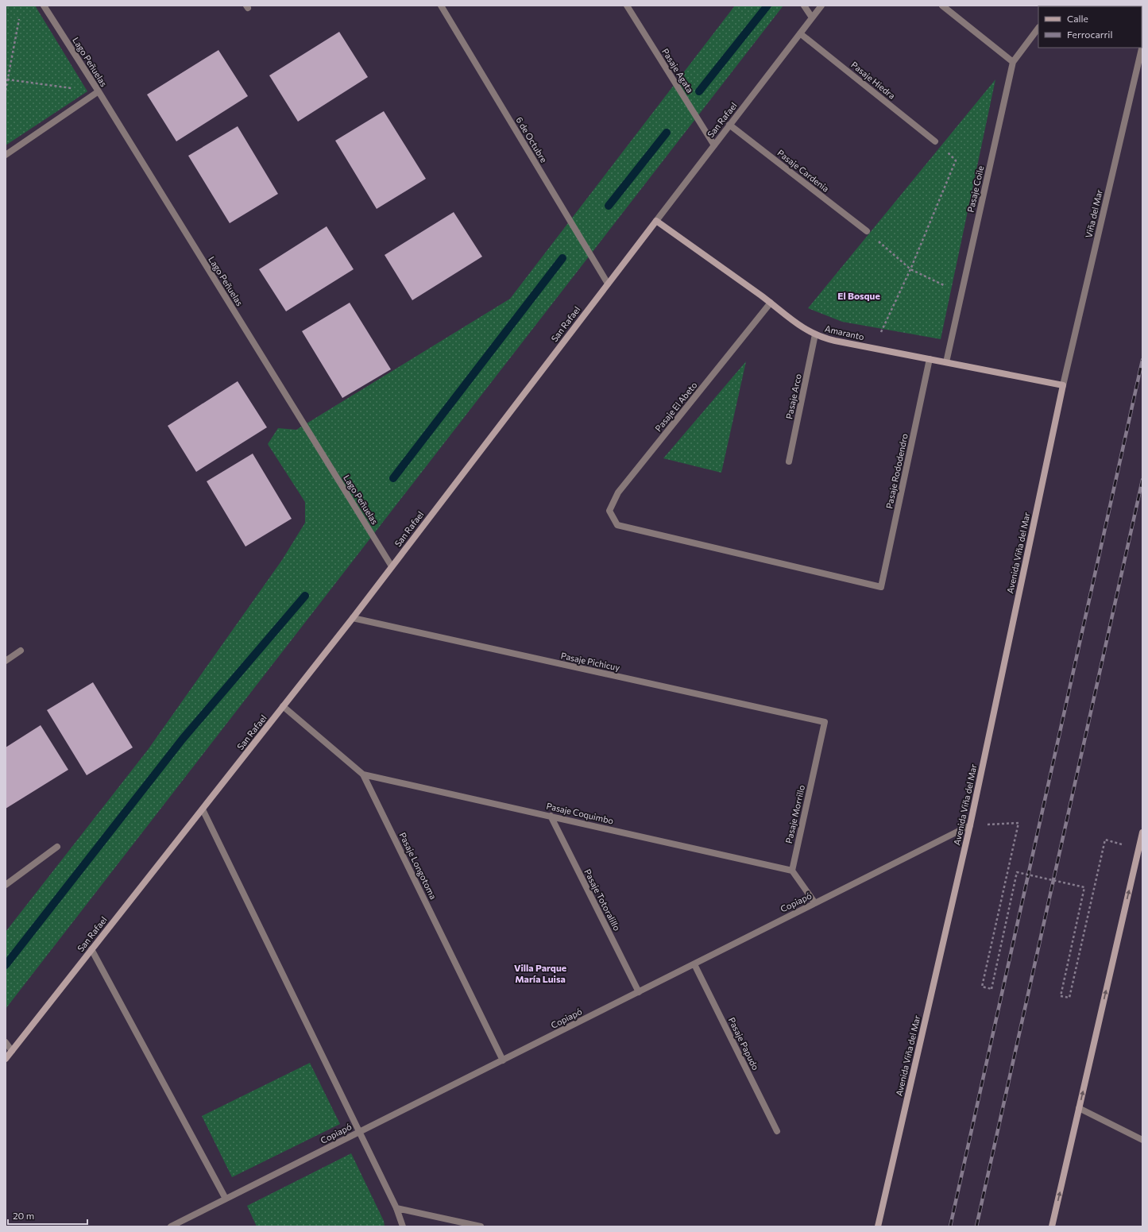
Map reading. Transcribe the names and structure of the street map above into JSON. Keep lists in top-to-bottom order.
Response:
{
  "streets": {
    "street": [
      "Lago Peñuelas",
      "Pasaje Agata",
      "Pasaje Hiedra",
      "San Rafael",
      "6 de Octubre",
      "Pasaje Cardenia",
      "Pasaje Coile",
      "Viña del Mar",
      "Amaranto",
      "Pasaje Arco",
      "Pasaje El Abeto",
      "Pasaje Rododendro",
      "Avenida Viña del Mar",
      "Pasaje Pichicuy",
      "Pasaje Coquimbo",
      "Pasaje Morrillo",
      "Pasaje Longotoma",
      "Pasaje Totoralillo",
      "Copiapó",
      "Pasaje Papudo"
    ]
  },
  "crossings": [
    ["Lago Peñuelas", "San Rafael"],
    ["Pasaje Agata", "San Rafael"],
    ["Pasaje Hiedra", "San Rafael"],
    ["San Rafael", "6 de Octubre"],
    ["San Rafael", "Pasaje Cardenia"],
    ["San Rafael", "Amaranto"],
    ["San Rafael", "Pasaje Pichicuy"],
    ["San Rafael", "Pasaje Longotoma"],
    ["Pasaje Coile", "Amaranto"],
    ["Viña del Mar", "Amaranto"],
    ["Viña del Mar", "Avenida Viña del Mar"],
    ["Amaranto", "Pasaje Arco"],
    ["Amaranto", "Pasaje El Abeto"],
    ["Amaranto", "Pasaje Rododendro"],
    ["Amaranto", "Avenida Viña del Mar"],
    ["Pasaje El Abeto", "Pasaje Rododendro"],
    ["Avenida Viña del Mar", "Copiapó"],
    ["Pasaje Pichicuy", "Pasaje Morrillo"],
    ["Pasaje Coquimbo", "Pasaje Morrillo"],
    ["Pasaje Coquimbo", "Pasaje Longotoma"],
    ["Pasaje Coquimbo", "Pasaje Totoralillo"],
    ["Pasaje Longotoma", "Copiapó"],
    ["Pasaje Totoralillo", "Copiapó"],
    ["Copiapó", "Pasaje Papudo"]
  ],
  "districts": ["El Bosque", "Villa Parque María Luisa"],
  "legend": ["Calle", "Ferrocarril"],
  "scale_bar": "20 m"
}
